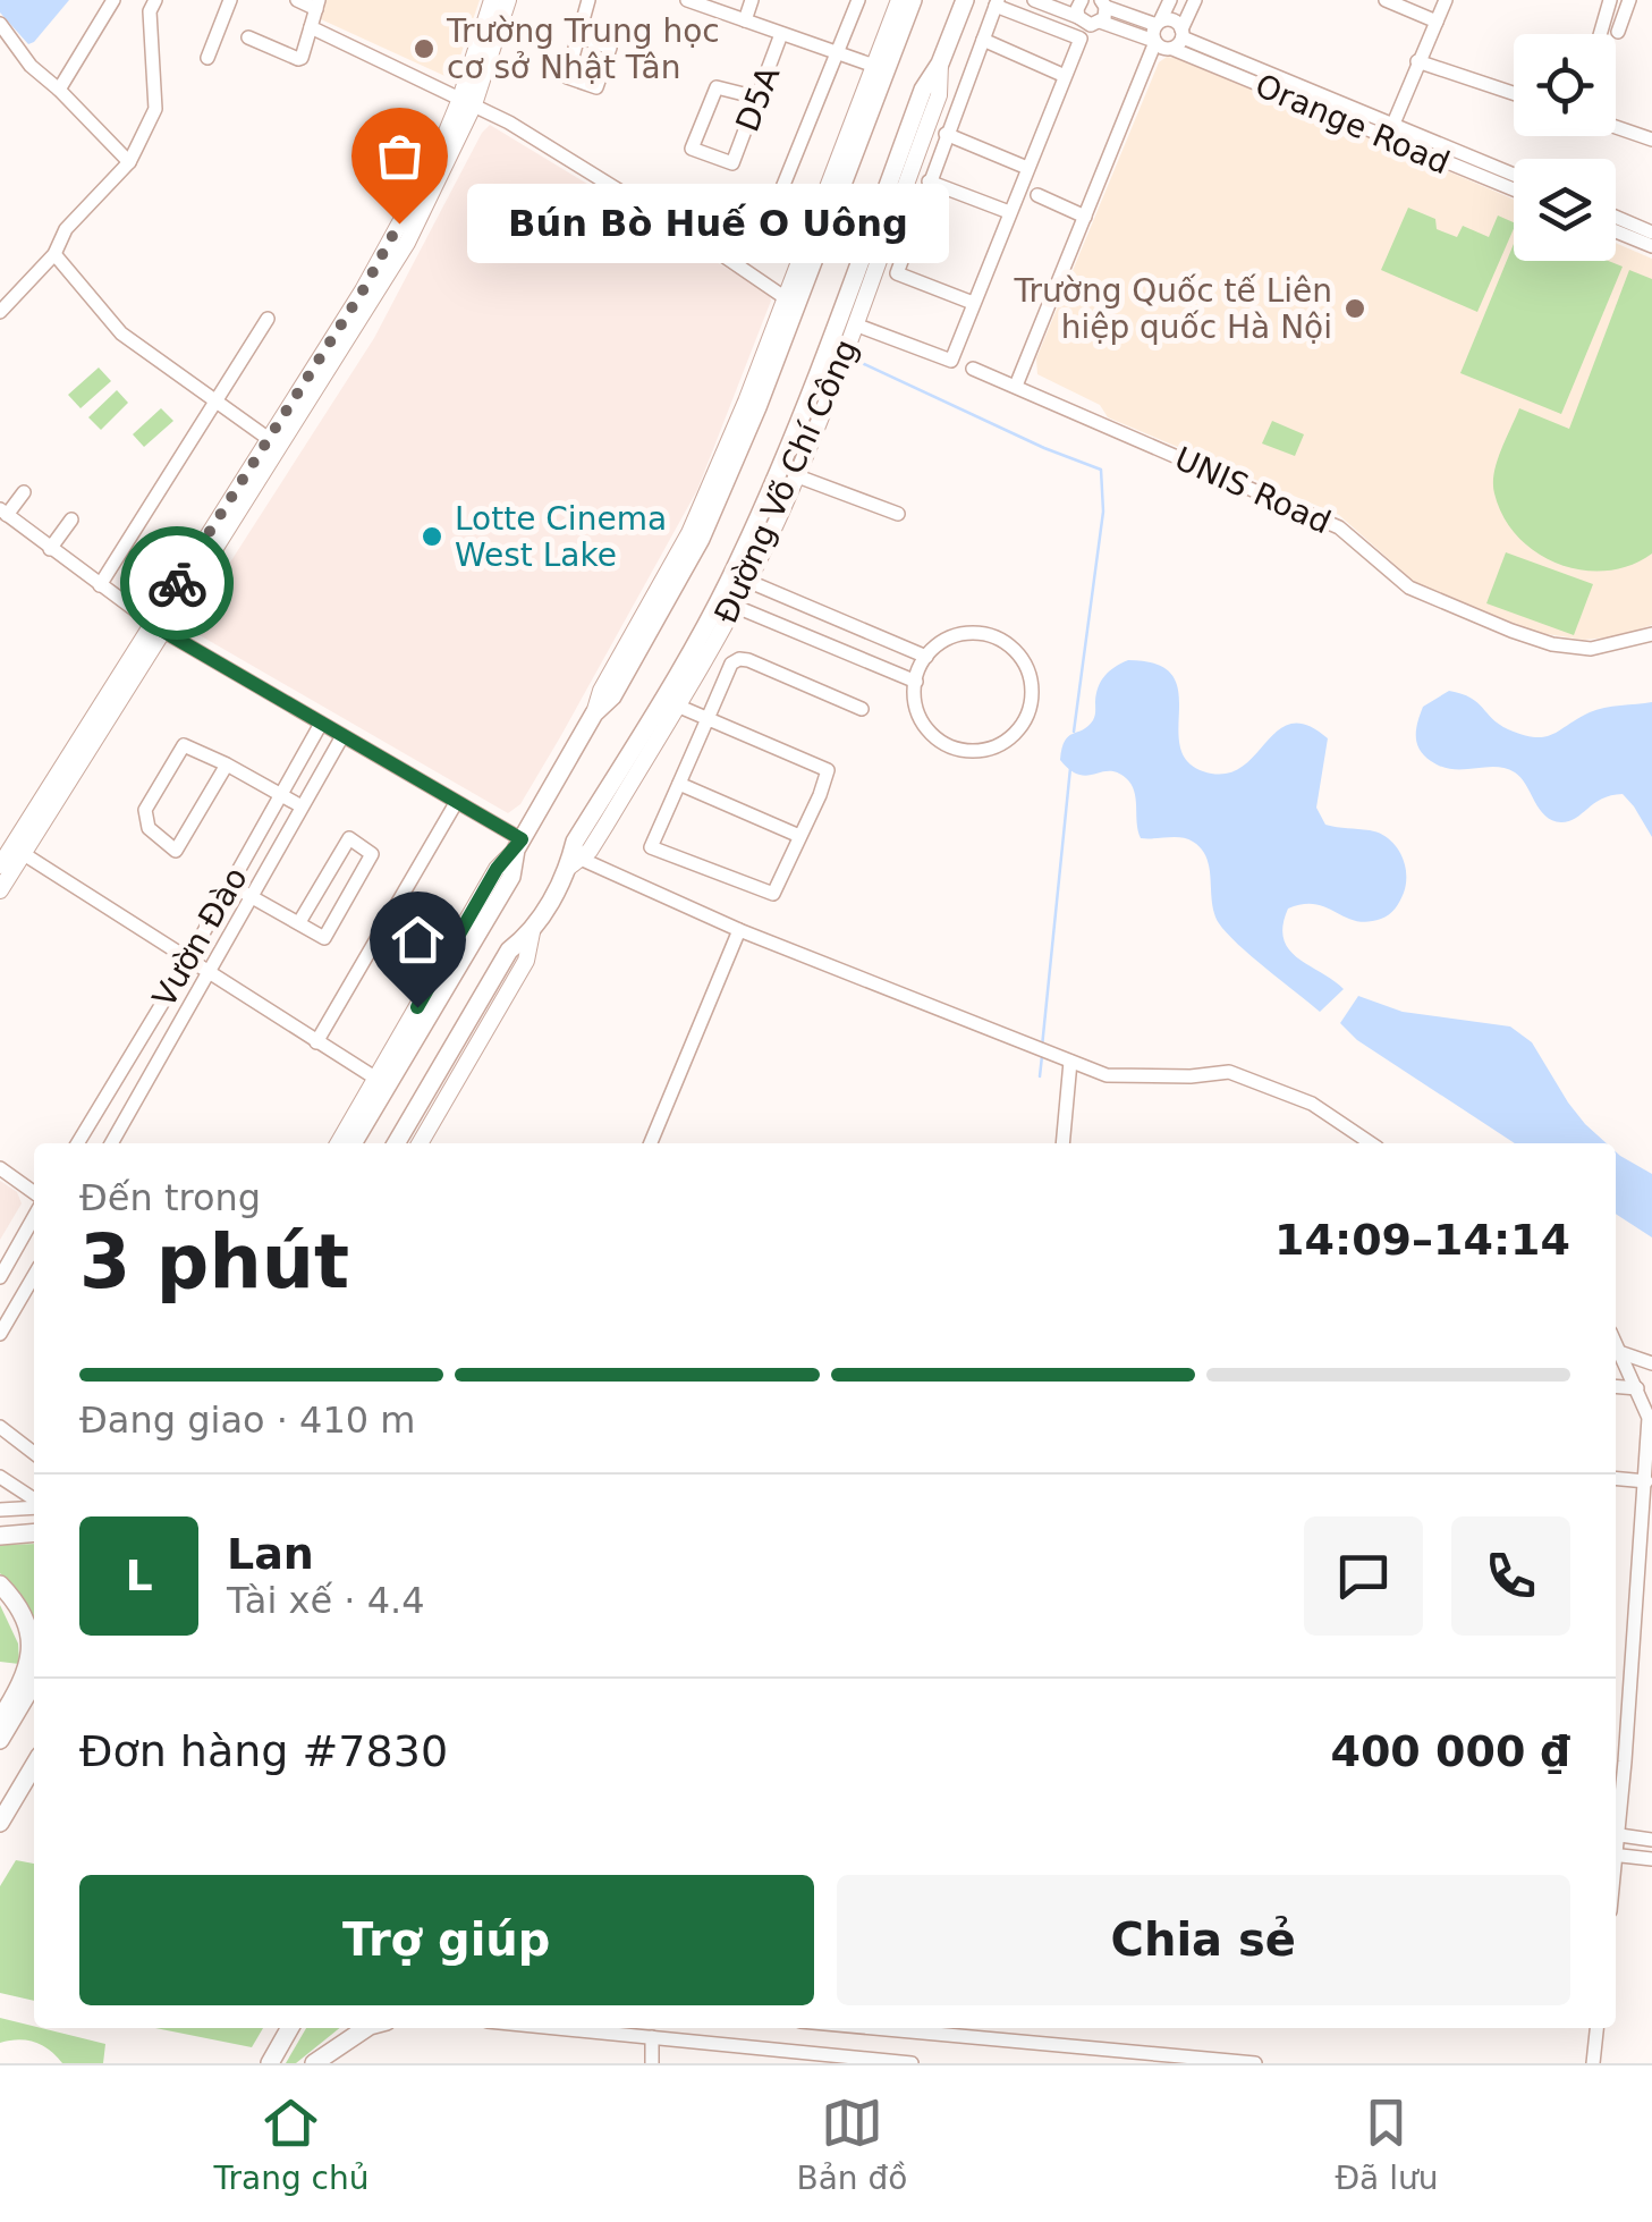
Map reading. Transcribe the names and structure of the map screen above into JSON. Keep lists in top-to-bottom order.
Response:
{
  "streets": {
    "highway": ["Đường Võ Chí Công"],
    "street": [
      "D5A",
      "Orange Road",
      "UNIS Road",
      "Vườn Đào"
    ]
  },
  "places": [
    "Trường Trung học cơ sở Nhật Tân",
    "Bún Bò Huế O Uông",
    "Trường Quốc tế Liên hiệp quốc Hà Nội",
    "Lotte Cinema West Lake"
  ],
  "page": {
    "bubble": "Bún Bò Huế O Uông",
    "heading": ["3 phút", "Đến trong", "14:09–14:14"],
    "panel": [
      "Lan",
      "Tài xế · 4.4",
      "Đơn hàng #7830",
      "400 000 ₫"
    ],
    "bar": "Đang giao · 410 m",
    "round": "L",
    "buttons": ["Trợ giúp", "Chia sẻ"],
    "tabs": ["Trang chủ", "Bản đồ", "Đã lưu"]
  }
}
